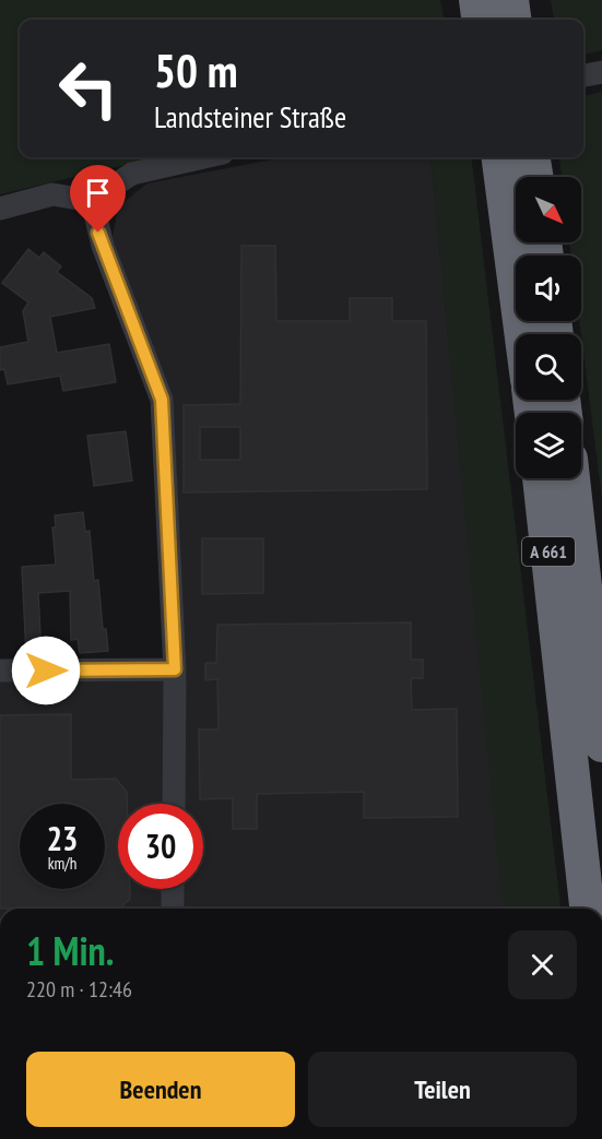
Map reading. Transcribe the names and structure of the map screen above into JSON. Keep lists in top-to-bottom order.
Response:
{
  "streets": {
    "highway": ["A 661"]
  },
  "north": "bottom right",
  "page": {
    "turn": ["50 m", "Landsteiner Straße"],
    "speed": "23 km/h",
    "limit": "30",
    "heading": ["1 Min.", "220 m · 12:46"],
    "buttons": ["Beenden", "Teilen"]
  }
}
